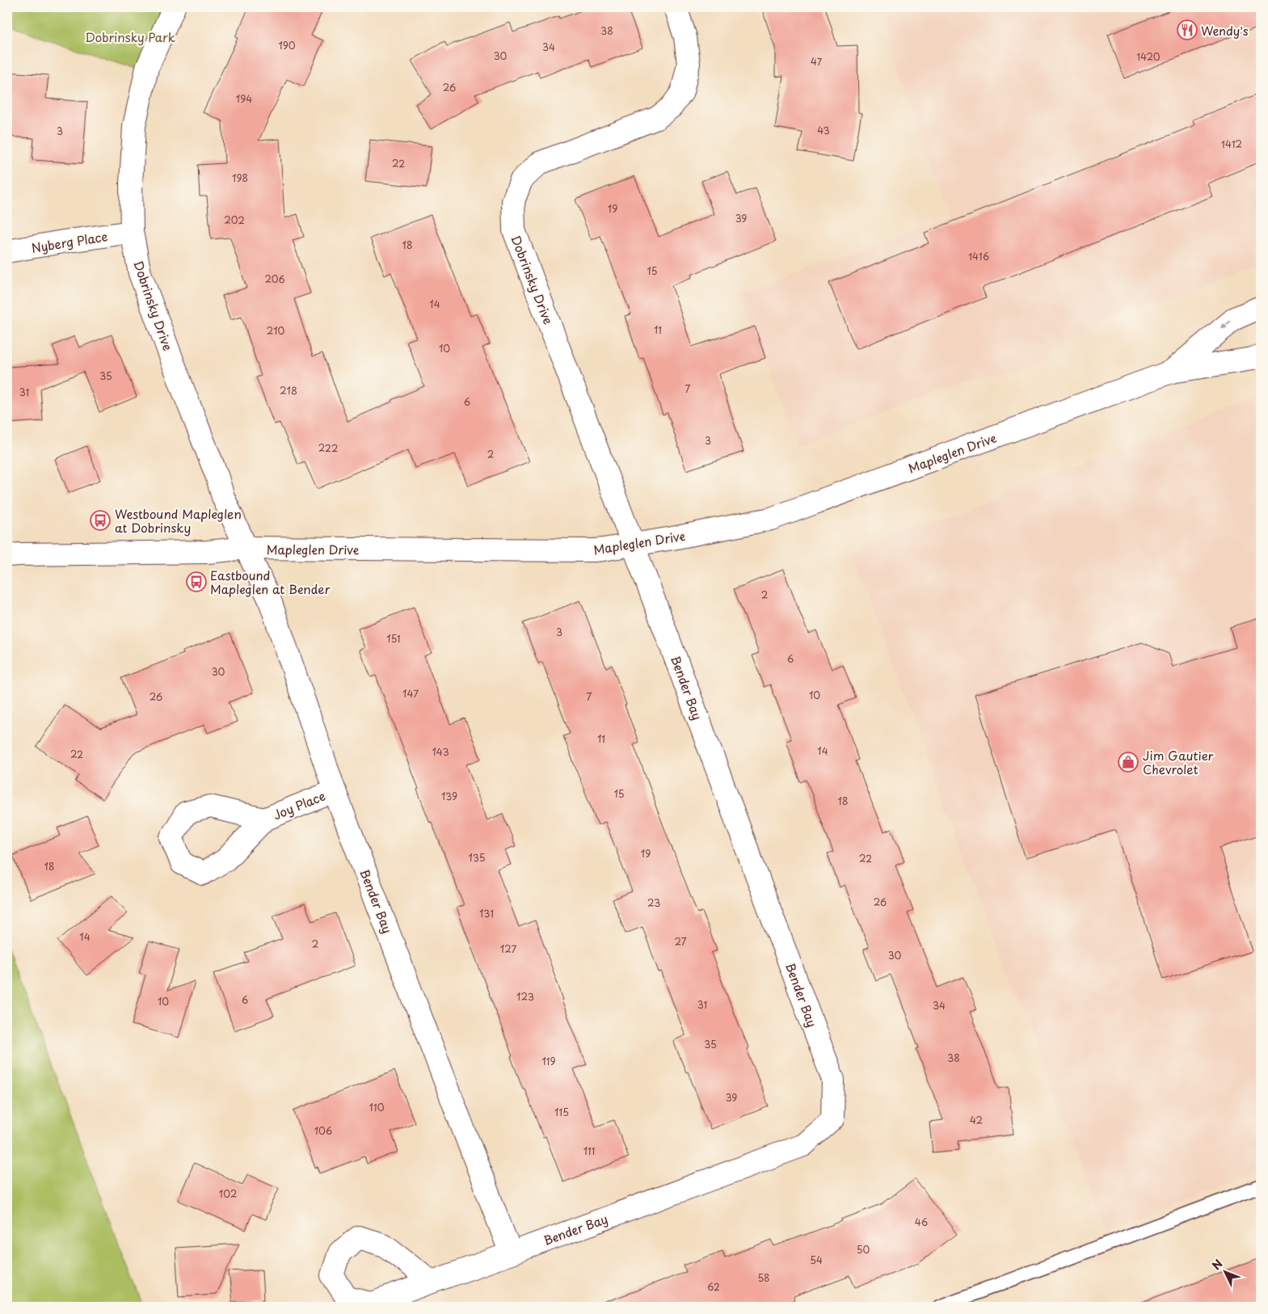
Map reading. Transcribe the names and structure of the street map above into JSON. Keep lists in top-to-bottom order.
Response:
{
  "streets": {
    "street": [
      "Nyberg Place",
      "Dobrinsky Drive",
      "Mapleglen Drive",
      "Bender Bay",
      "Joy Place"
    ]
  },
  "crossings": [
    ["Nyberg Place", "Dobrinsky Drive"],
    ["Dobrinsky Drive", "Mapleglen Drive"],
    ["Dobrinsky Drive", "Bender Bay"],
    ["Mapleglen Drive", "Bender Bay"],
    ["Bender Bay", "Joy Place"]
  ],
  "parks": ["Dobrinsky Park"],
  "places": {
    "restaurant": ["Wendy's"],
    "bus stop": ["Westbound Mapleglen at Dobrinsky", "Eastbound Mapleglen at Bender"],
    "shop": ["Jim Gautier Chevrolet"]
  },
  "house_numbers": [
    "38",
    "190",
    "34",
    "30",
    "1420",
    "47",
    "26",
    "194",
    "43",
    "3",
    "1412",
    "22",
    "198",
    "19",
    "39",
    "202",
    "18",
    "1416",
    "15",
    "206",
    "14",
    "11",
    "210",
    "10",
    "35",
    "7",
    "218",
    "31",
    "6",
    "3",
    "222",
    "2",
    "2",
    "3",
    "151",
    "6",
    "30",
    "147",
    "10",
    "26",
    "7",
    "11",
    "14",
    "143",
    "22",
    "15",
    "139",
    "18",
    "19",
    "135",
    "22",
    "18",
    "26",
    "23",
    "131",
    "14",
    "27",
    "2",
    "127",
    "30",
    "123",
    "6",
    "10",
    "31",
    "34",
    "35",
    "38",
    "119",
    "39",
    "110",
    "115",
    "42",
    "106",
    "111",
    "102",
    "46",
    "50",
    "54",
    "58",
    "62"
  ],
  "north": "top left"
}
